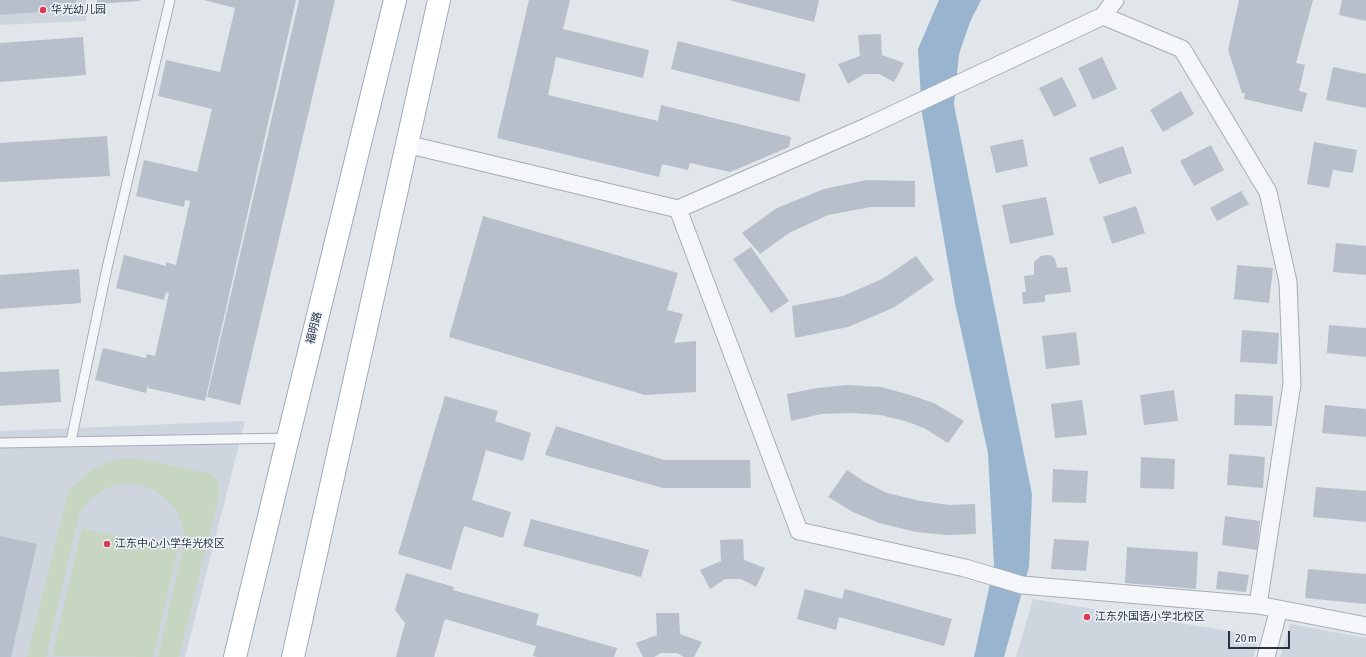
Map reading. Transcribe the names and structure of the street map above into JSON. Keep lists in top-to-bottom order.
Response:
{
  "streets": {
    "main road": ["福明路"]
  },
  "places": ["华光幼儿园", "江东中心小学华光校区", "江东外国语小学北校区"],
  "scale_bar": "20 m"
}
